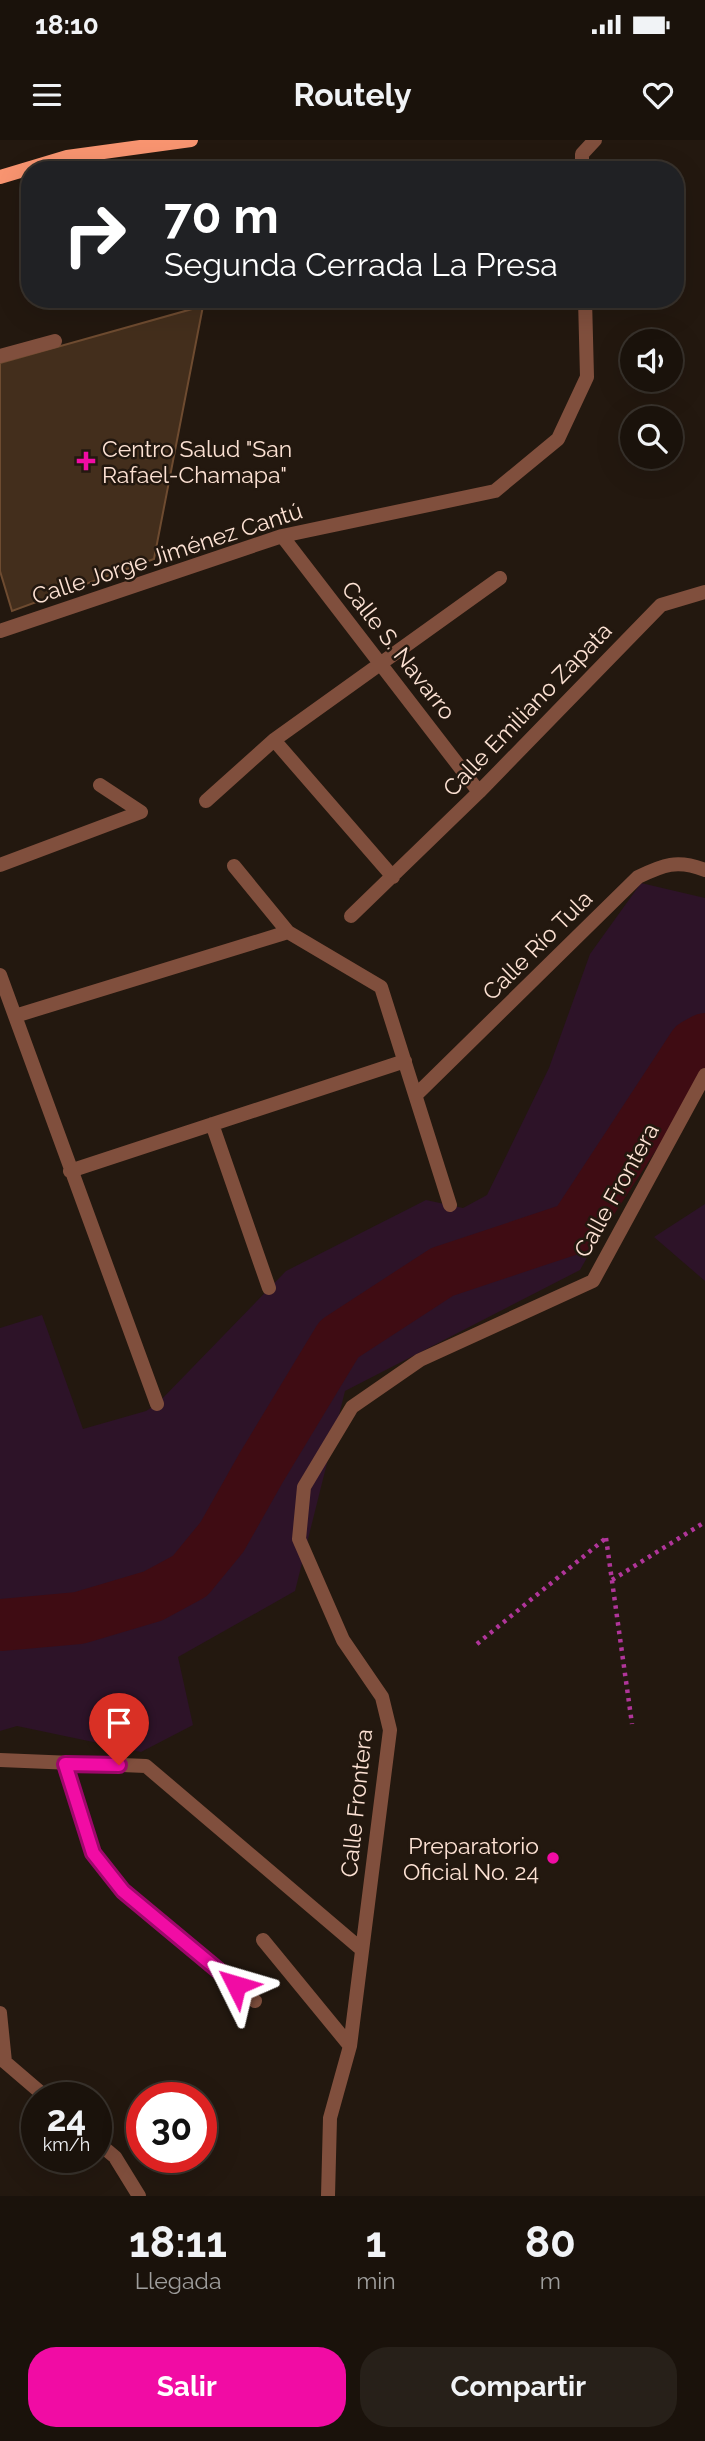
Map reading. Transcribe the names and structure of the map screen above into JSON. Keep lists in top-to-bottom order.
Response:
{
  "streets": {
    "street": [
      "Calle Jorge Jiménez Cantú",
      "Calle S. Navarro",
      "Calle Emiliano Zapata",
      "Calle Río Tula",
      "Calle Frontera"
    ]
  },
  "crossings": [
    ["Calle Jorge Jiménez Cantú", "Calle S. Navarro"],
    ["Calle S. Navarro", "Calle Emiliano Zapata"]
  ],
  "places": {
    "health": ["Centro Salud \"San Rafael-Chamapa\""],
    "other": ["Preparatorio Oficial No. 24"]
  },
  "page": {
    "status": "18:10",
    "header": "Routely",
    "turn": ["70 m", "Segunda Cerrada La Presa"],
    "speed": "24 km/h",
    "limit": "30",
    "eta": [
      "18:11",
      "Llegada",
      "1",
      "min",
      "80",
      "m"
    ],
    "buttons": ["Salir", "Compartir"]
  }
}
